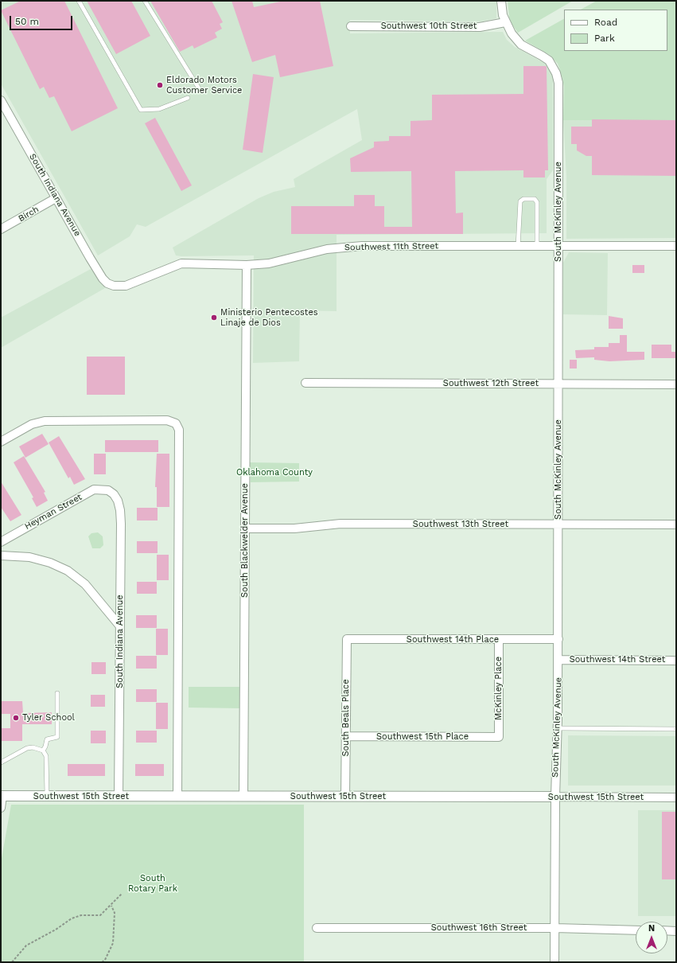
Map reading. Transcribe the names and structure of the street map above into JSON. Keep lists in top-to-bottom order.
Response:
{
  "streets": {
    "street": [
      "Southwest 10th Street",
      "South Indiana Avenue",
      "South McKinley Avenue",
      "Birch",
      "Southwest 11th Street",
      "Southwest 12th Street",
      "Heyman Street",
      "Southwest 13th Street",
      "South Blackwelder Avenue",
      "Southwest 14th Place",
      "Southwest 14th Street",
      "McKinley Place",
      "South Beals Place",
      "Southwest 15th Place",
      "Southwest 15th Street",
      "Southwest 16th Street"
    ]
  },
  "crossings": [
    ["Southwest 10th Street", "South McKinley Avenue"],
    ["South Indiana Avenue", "Birch"],
    ["South Indiana Avenue", "Southwest 11th Street"],
    ["South Indiana Avenue", "Heyman Street"],
    ["South Indiana Avenue", "Southwest 15th Street"],
    ["South McKinley Avenue", "Southwest 11th Street"],
    ["South McKinley Avenue", "Southwest 12th Street"],
    ["South McKinley Avenue", "Southwest 13th Street"],
    ["South McKinley Avenue", "Southwest 14th Place"],
    ["South McKinley Avenue", "Southwest 14th Street"],
    ["South McKinley Avenue", "Southwest 15th Street"],
    ["South McKinley Avenue", "Southwest 16th Street"],
    ["Southwest 11th Street", "South Blackwelder Avenue"],
    ["Southwest 13th Street", "South Blackwelder Avenue"],
    ["South Blackwelder Avenue", "Southwest 15th Street"],
    ["Southwest 14th Place", "McKinley Place"],
    ["Southwest 14th Place", "South Beals Place"],
    ["McKinley Place", "Southwest 15th Place"],
    ["South Beals Place", "Southwest 15th Place"],
    ["South Beals Place", "Southwest 15th Street"]
  ],
  "parks": ["Oklahoma County", "South Rotary Park"],
  "places": ["Eldorado Motors Customer Service", "Ministerio Pentecostes Linaje de Dios", "Tyler School"],
  "legend": ["Road", "Park"],
  "scale_bar": "50 m",
  "north": "top"
}
